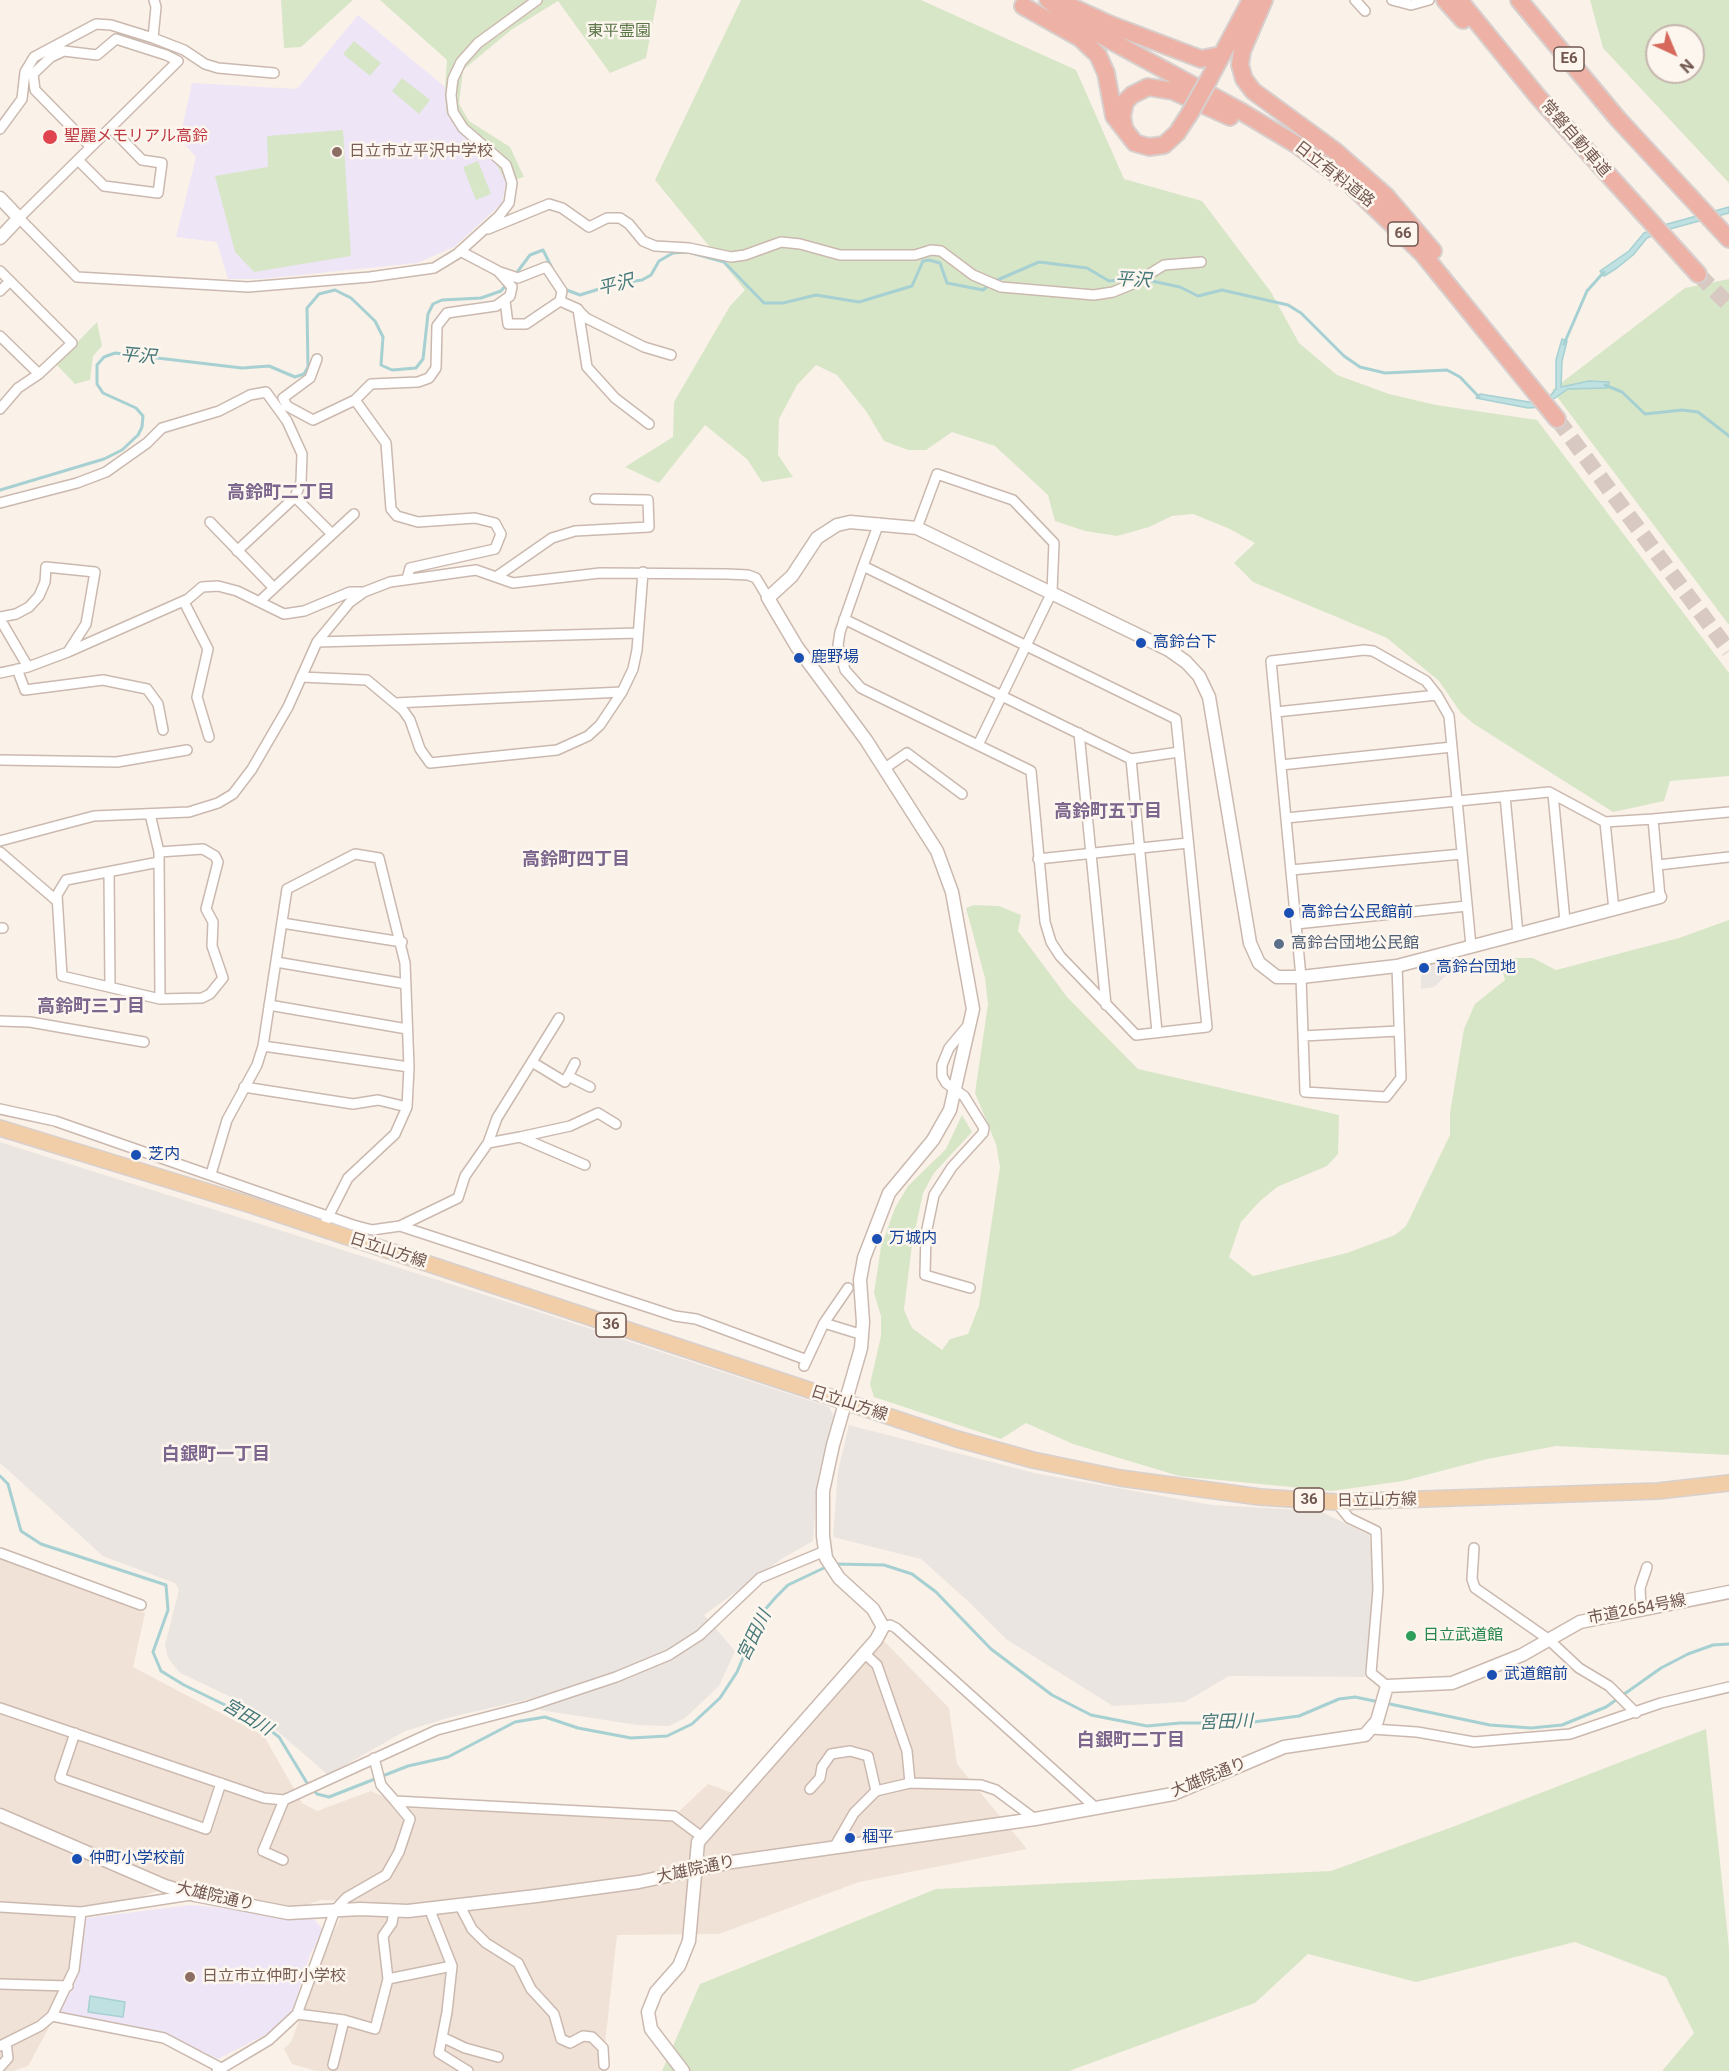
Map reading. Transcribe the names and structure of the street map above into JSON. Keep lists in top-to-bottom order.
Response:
{
  "streets": {
    "highway": [
      "E6",
      "常磐自動車道",
      "日立有料道路",
      "66"
    ],
    "main road": ["日立山方線", "36"],
    "street": ["市道2654号線", "大雄院通り"]
  },
  "districts": [
    "高鈴町二丁目",
    "高鈴町五丁目",
    "高鈴町四丁目",
    "高鈴町三丁目",
    "白銀町一丁目",
    "白銀町二丁目"
  ],
  "water": ["平沢", "宮田川"],
  "parks": ["東平霊園"],
  "places": [
    "聖麗メモリアル高鈴",
    "日立市立平沢中学校",
    "高鈴台下",
    "鹿野場",
    "高鈴台公民館前",
    "高鈴台団地公民館",
    "高鈴台団地",
    "芝内",
    "万城内",
    "日立武道館",
    "武道館前",
    "椢平",
    "仲町小学校前",
    "日立市立仲町小学校"
  ],
  "north": "bottom right"
}
